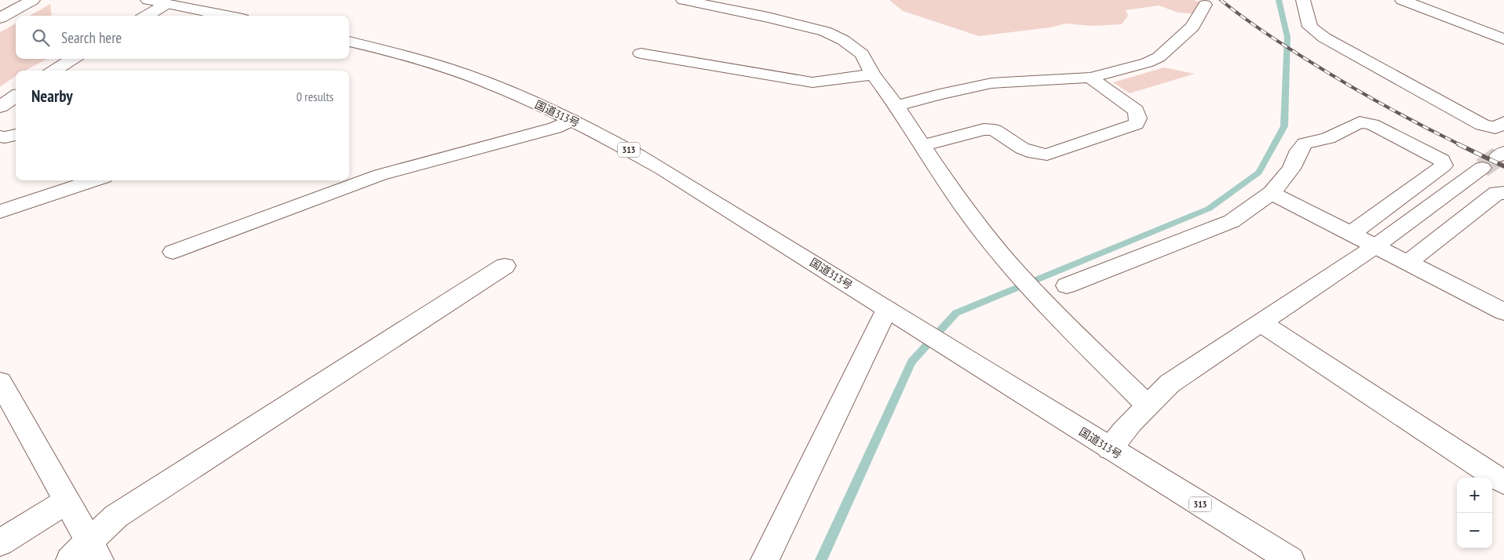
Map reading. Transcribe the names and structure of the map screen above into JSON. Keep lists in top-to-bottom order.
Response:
{
  "streets": {
    "main road": ["国道313号", "313"]
  },
  "page": {
    "search": "Search here",
    "heading": ["Nearby", "0 results"],
    "map_buttons": ["+", "−"]
  }
}
